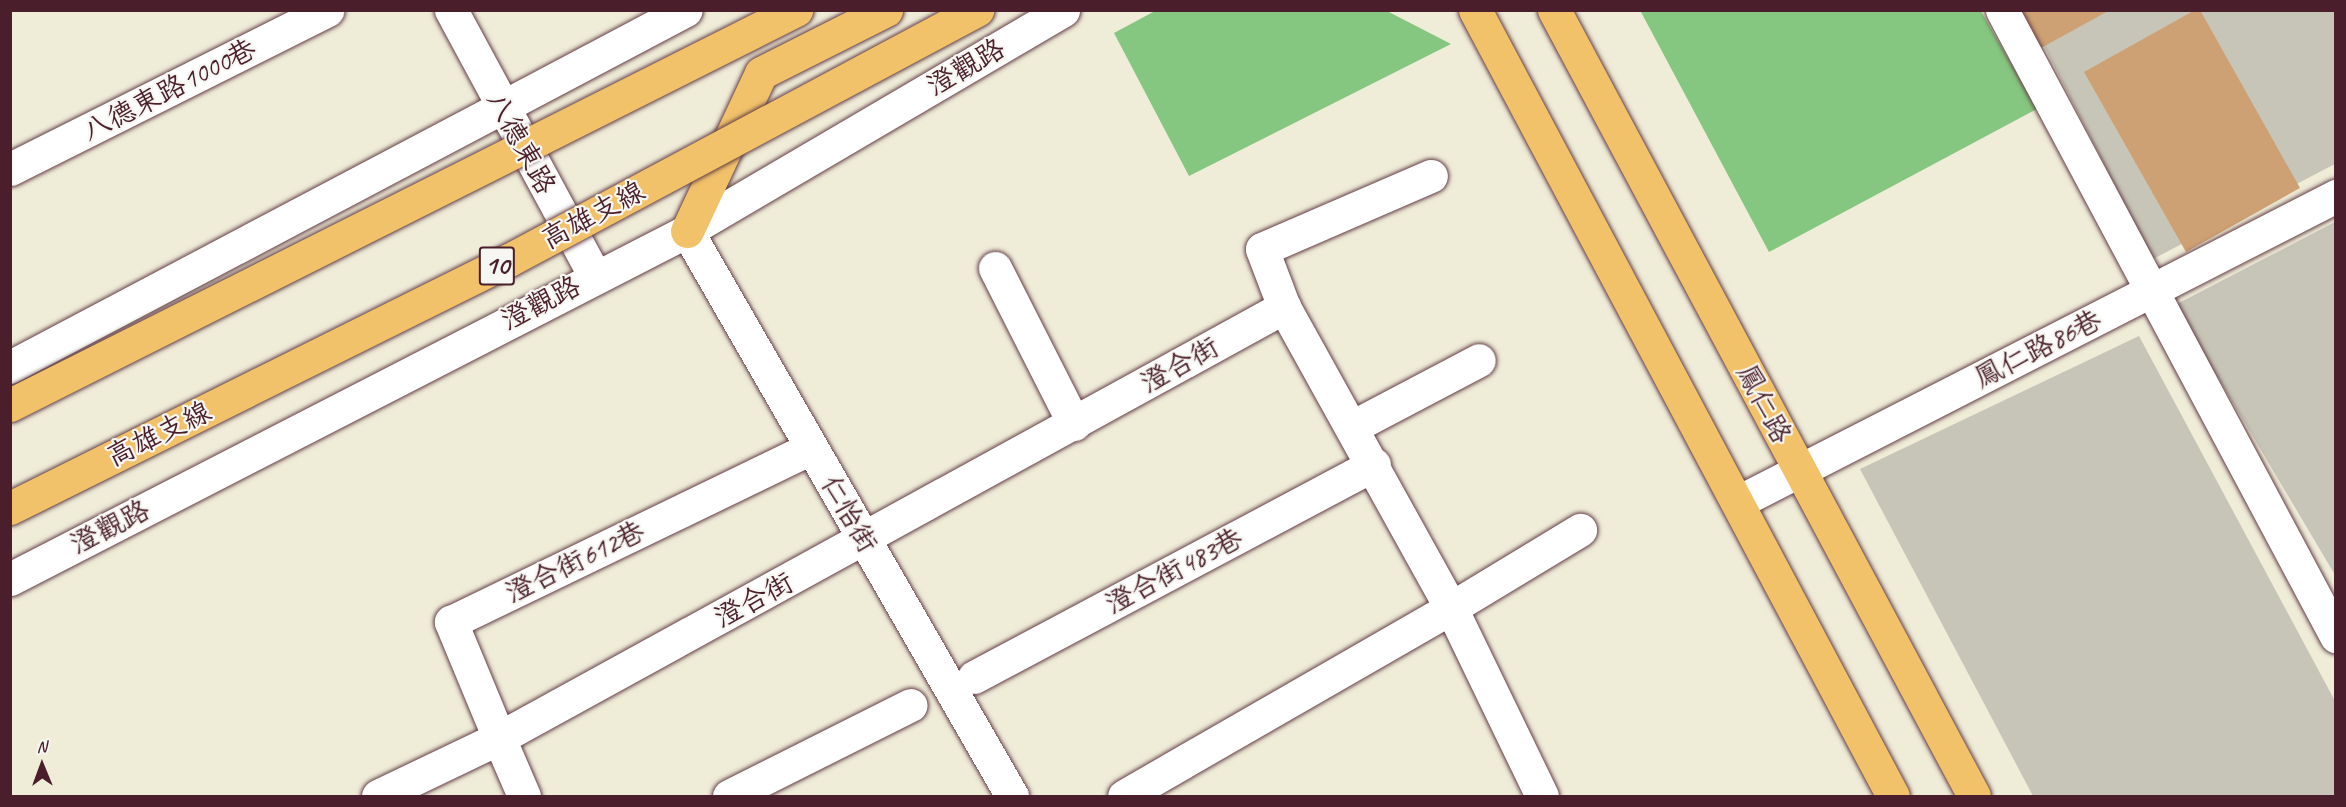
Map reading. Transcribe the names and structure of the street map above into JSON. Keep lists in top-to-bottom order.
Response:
{
  "streets": {
    "main road": ["高雄支線", "10", "鳳仁路"],
    "street": [
      "澄觀路",
      "八德東路1000巷",
      "八德東路",
      "鳳仁路86巷",
      "澄合街",
      "仁怡街",
      "澄合街612巷",
      "澄合街483巷"
    ]
  },
  "crossings": [
    ["澄觀路", "八德東路"],
    ["澄觀路", "仁怡街"],
    ["鳳仁路86巷", "鳳仁路"],
    ["澄合街", "仁怡街"],
    ["澄合街", "澄合街612巷"],
    ["仁怡街", "澄合街612巷"]
  ],
  "north": "top"
}
